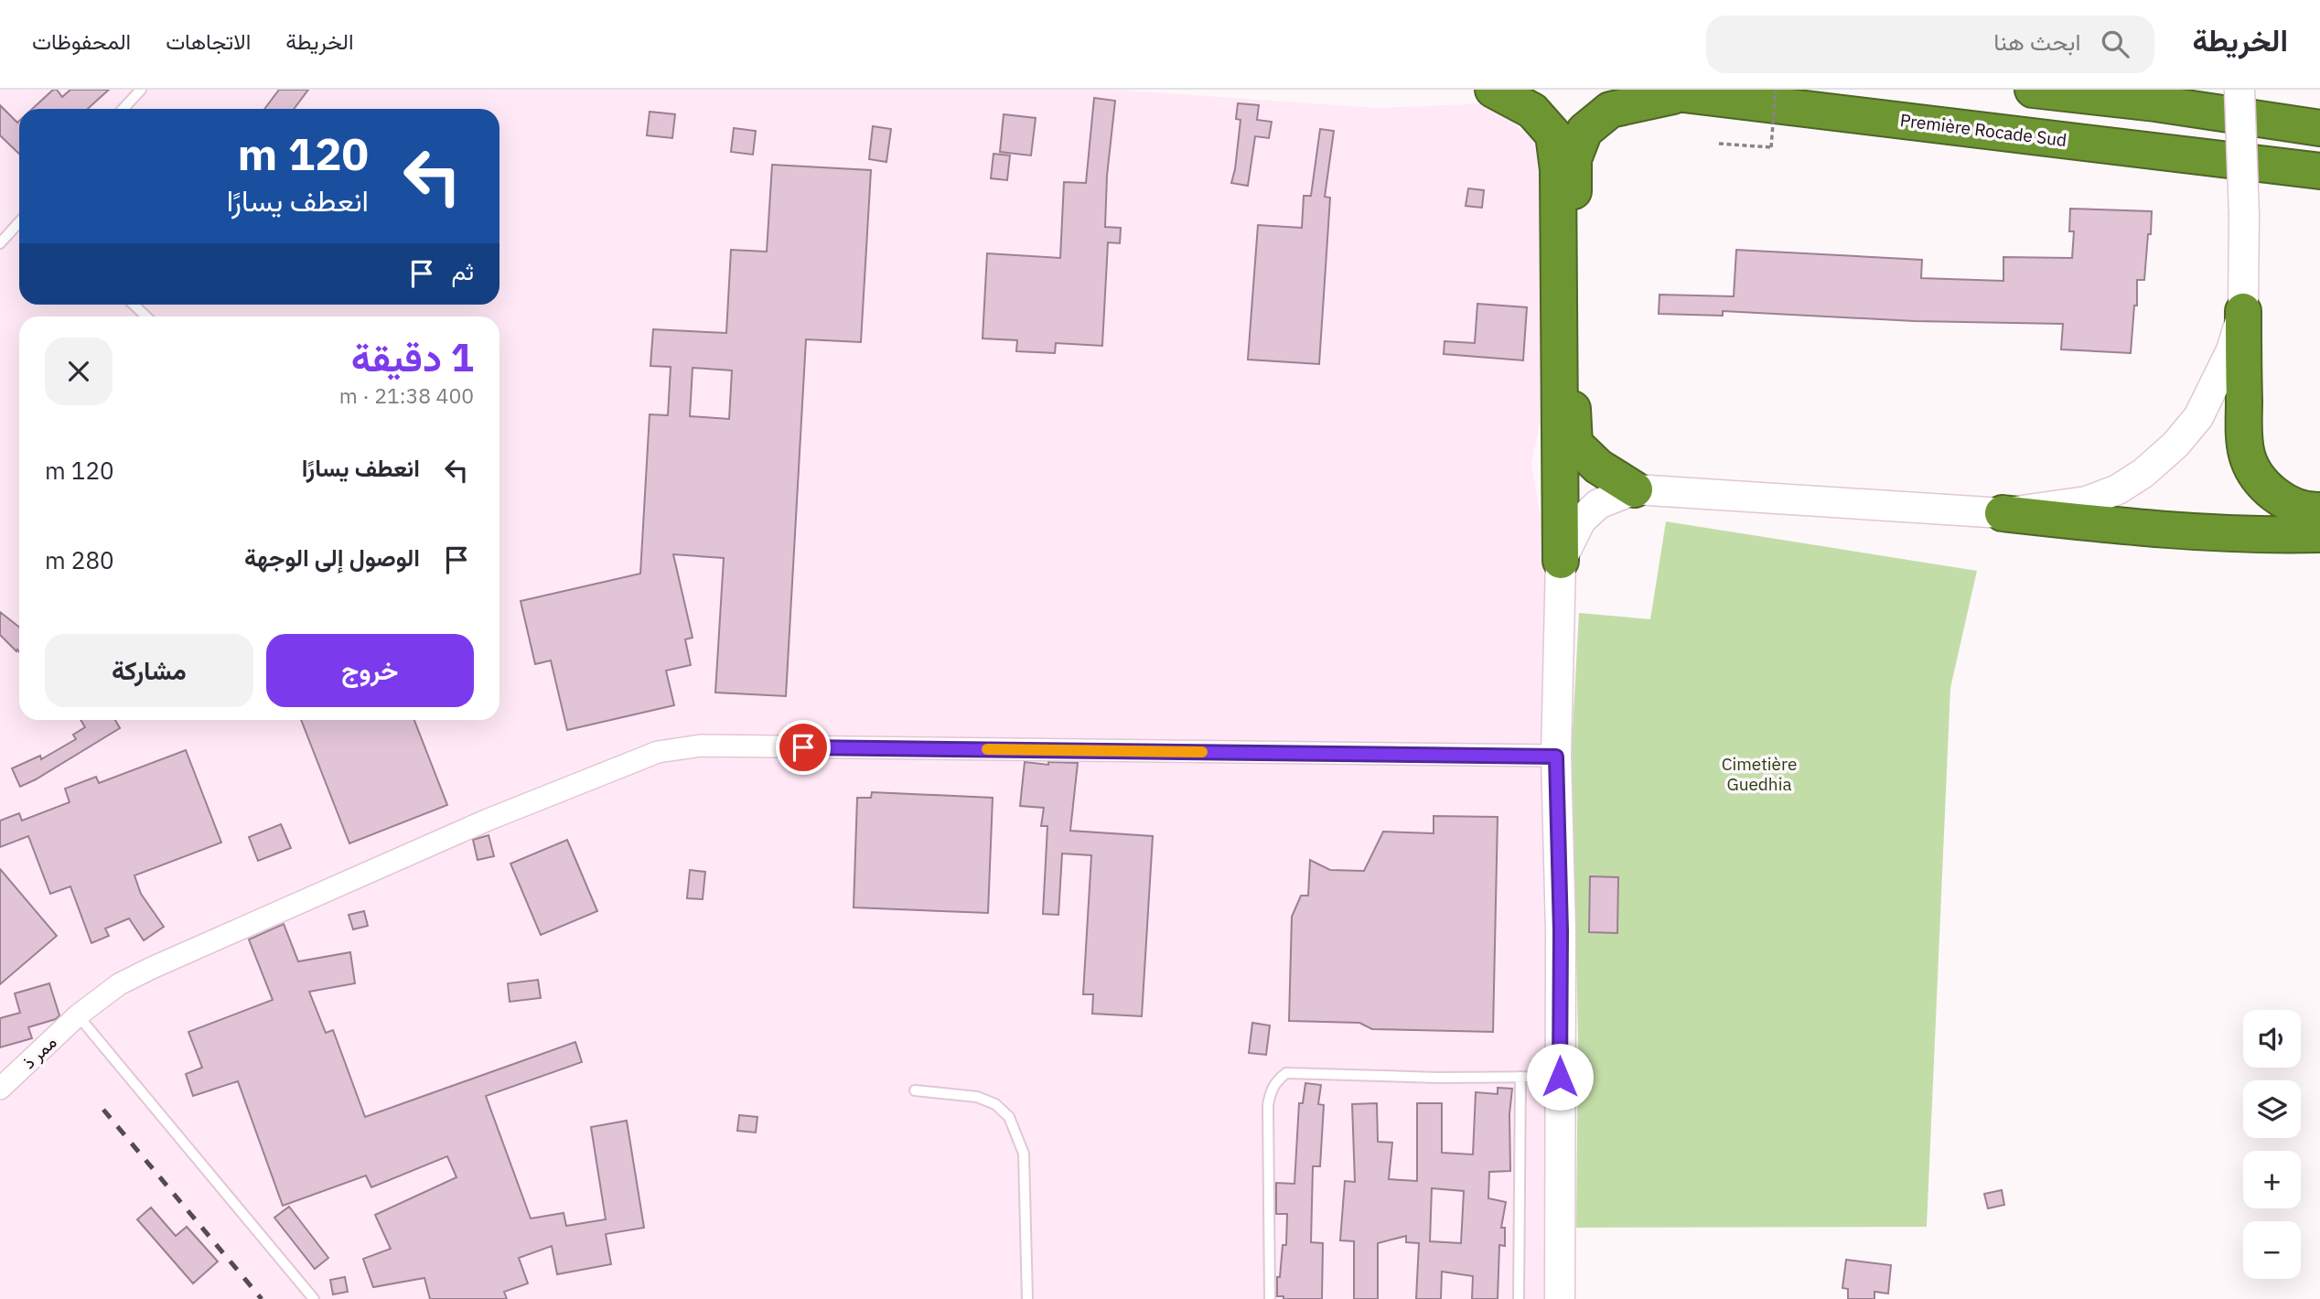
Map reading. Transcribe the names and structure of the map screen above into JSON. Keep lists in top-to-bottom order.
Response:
{
  "streets": {
    "highway": ["Première Rocade Sud"],
    "street": ["ممر ذ"]
  },
  "parks": ["Cimetière Guedhia"],
  "page": {
    "header": "الخريطة",
    "search": "ابحث هنا",
    "nav": ["الخريطة", "الاتجاهات", "المحفوظات"],
    "turn": ["120 m", "انعطف يسارًا"],
    "then": "ثم",
    "heading": ["1 دقيقة", "400 m · 21:38"],
    "list": [
      {
        "name": "انعطف يسارًا",
        "value": "120 m"
      },
      {
        "name": "الوصول إلى الوجهة",
        "value": "280 m"
      }
    ],
    "buttons": ["خروج", "مشاركة"],
    "map_buttons": ["+", "−"]
  }
}
